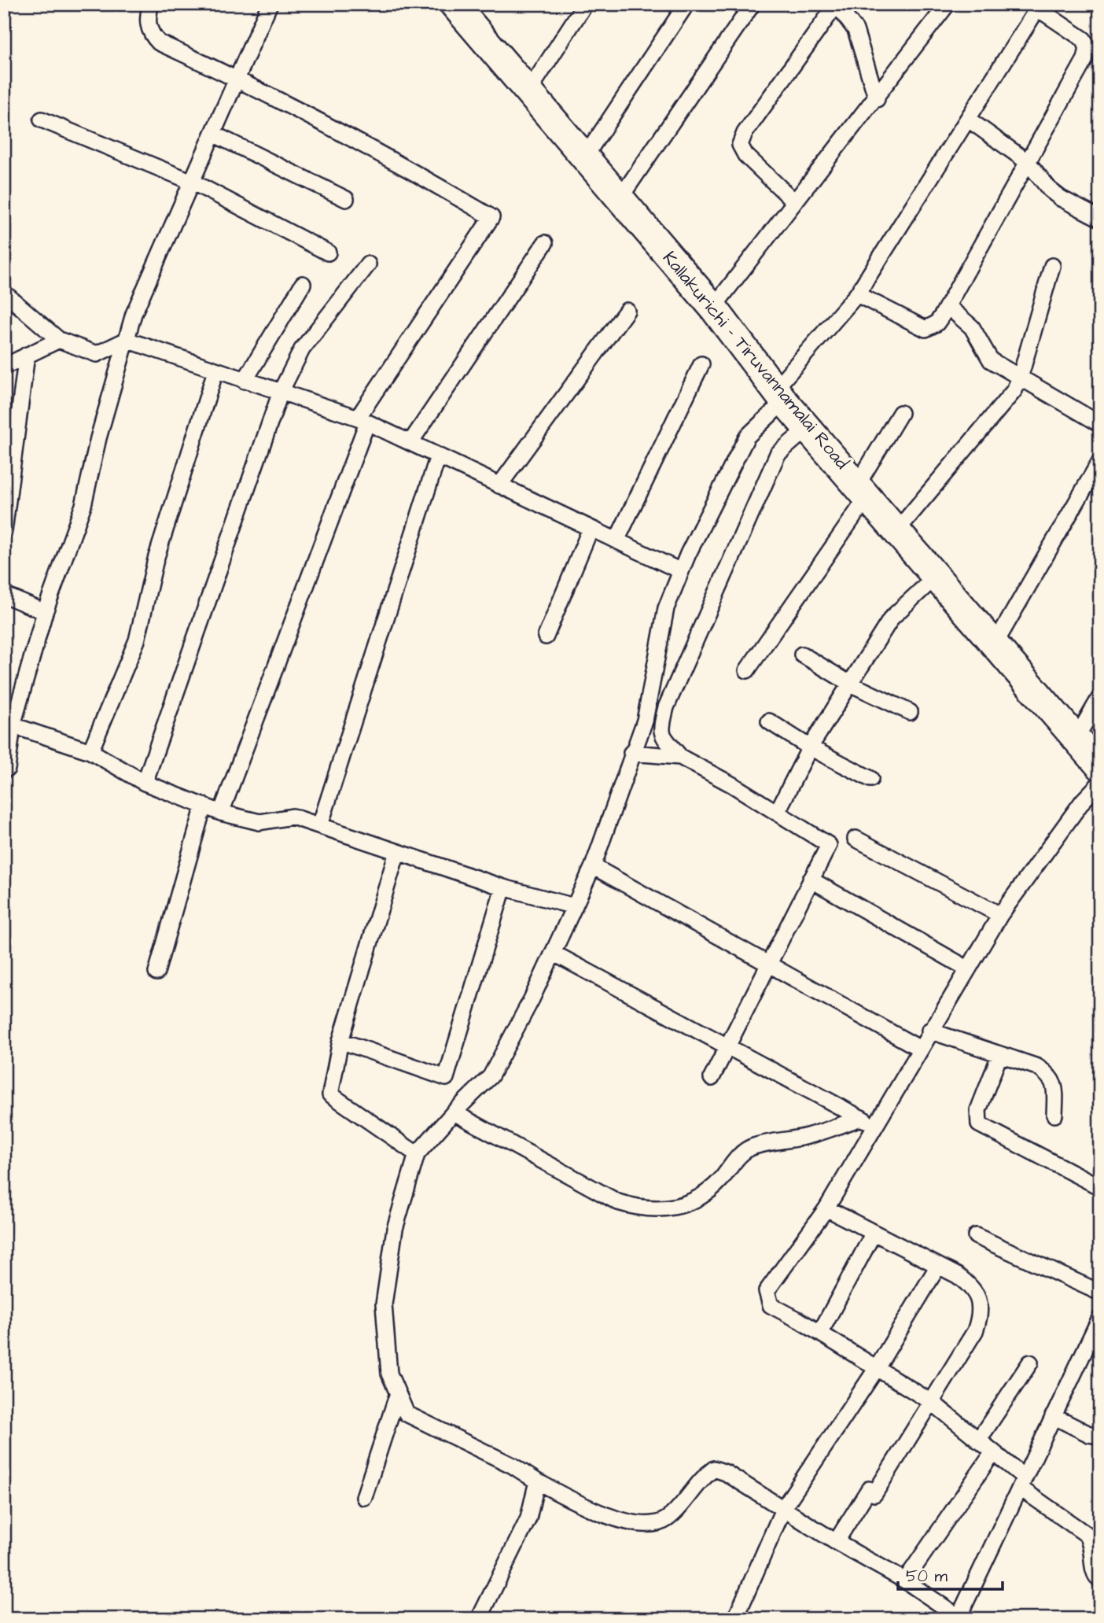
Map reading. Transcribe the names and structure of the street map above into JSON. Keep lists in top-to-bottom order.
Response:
{
  "streets": {
    "highway": ["Kallakurichi - Tiruvannamalai Road"]
  },
  "scale_bar": "50 m"
}
